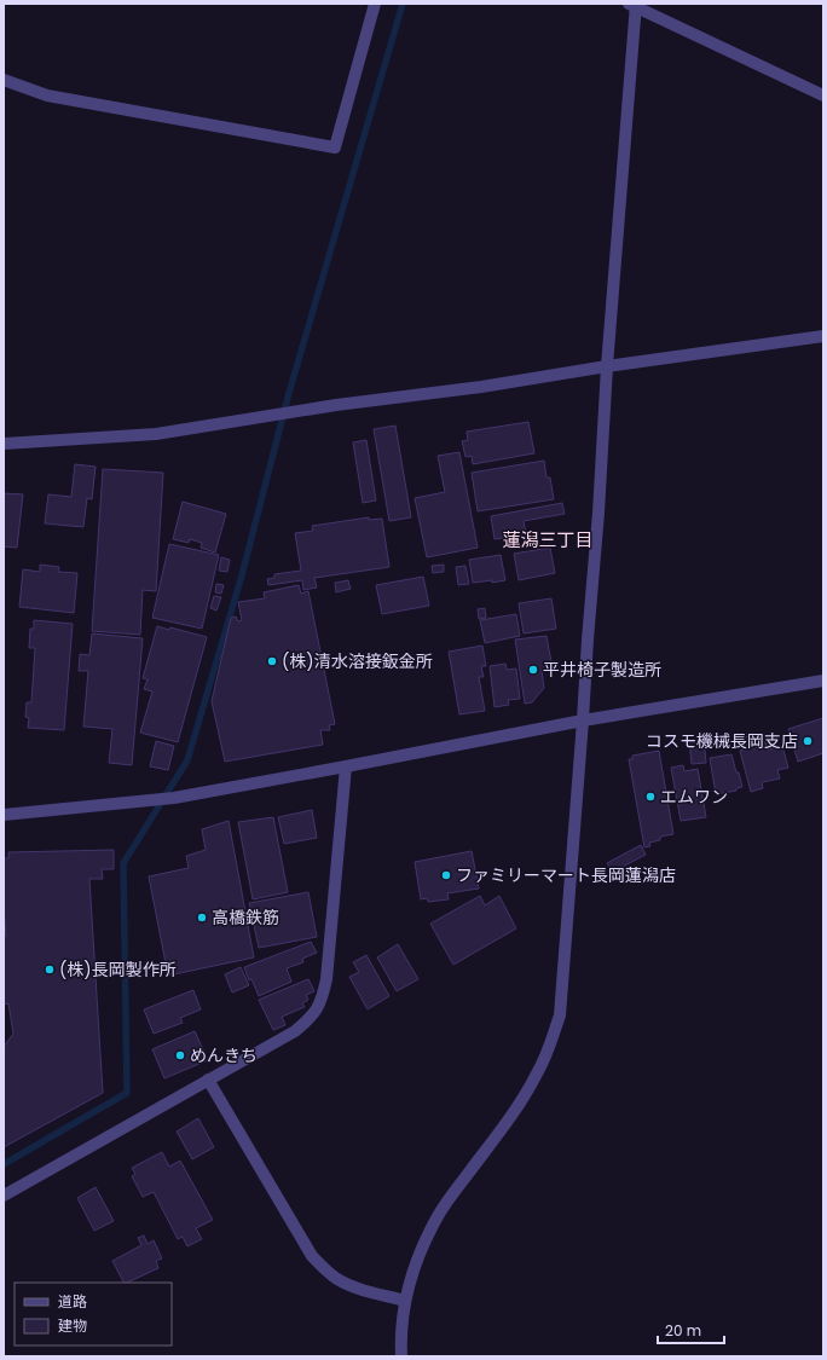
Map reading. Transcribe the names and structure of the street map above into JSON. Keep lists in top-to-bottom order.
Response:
{
  "districts": ["蓮潟三丁目"],
  "places": [
    "(株)清水溶接鈑金所",
    "平井椅子製造所",
    "コスモ機械長岡支店",
    "エムワン",
    "ファミリーマート長岡蓮潟店",
    "高橋鉄筋",
    "(株)長岡製作所",
    "めんきち"
  ],
  "legend": ["道路", "建物"],
  "scale_bar": "20 m"
}
